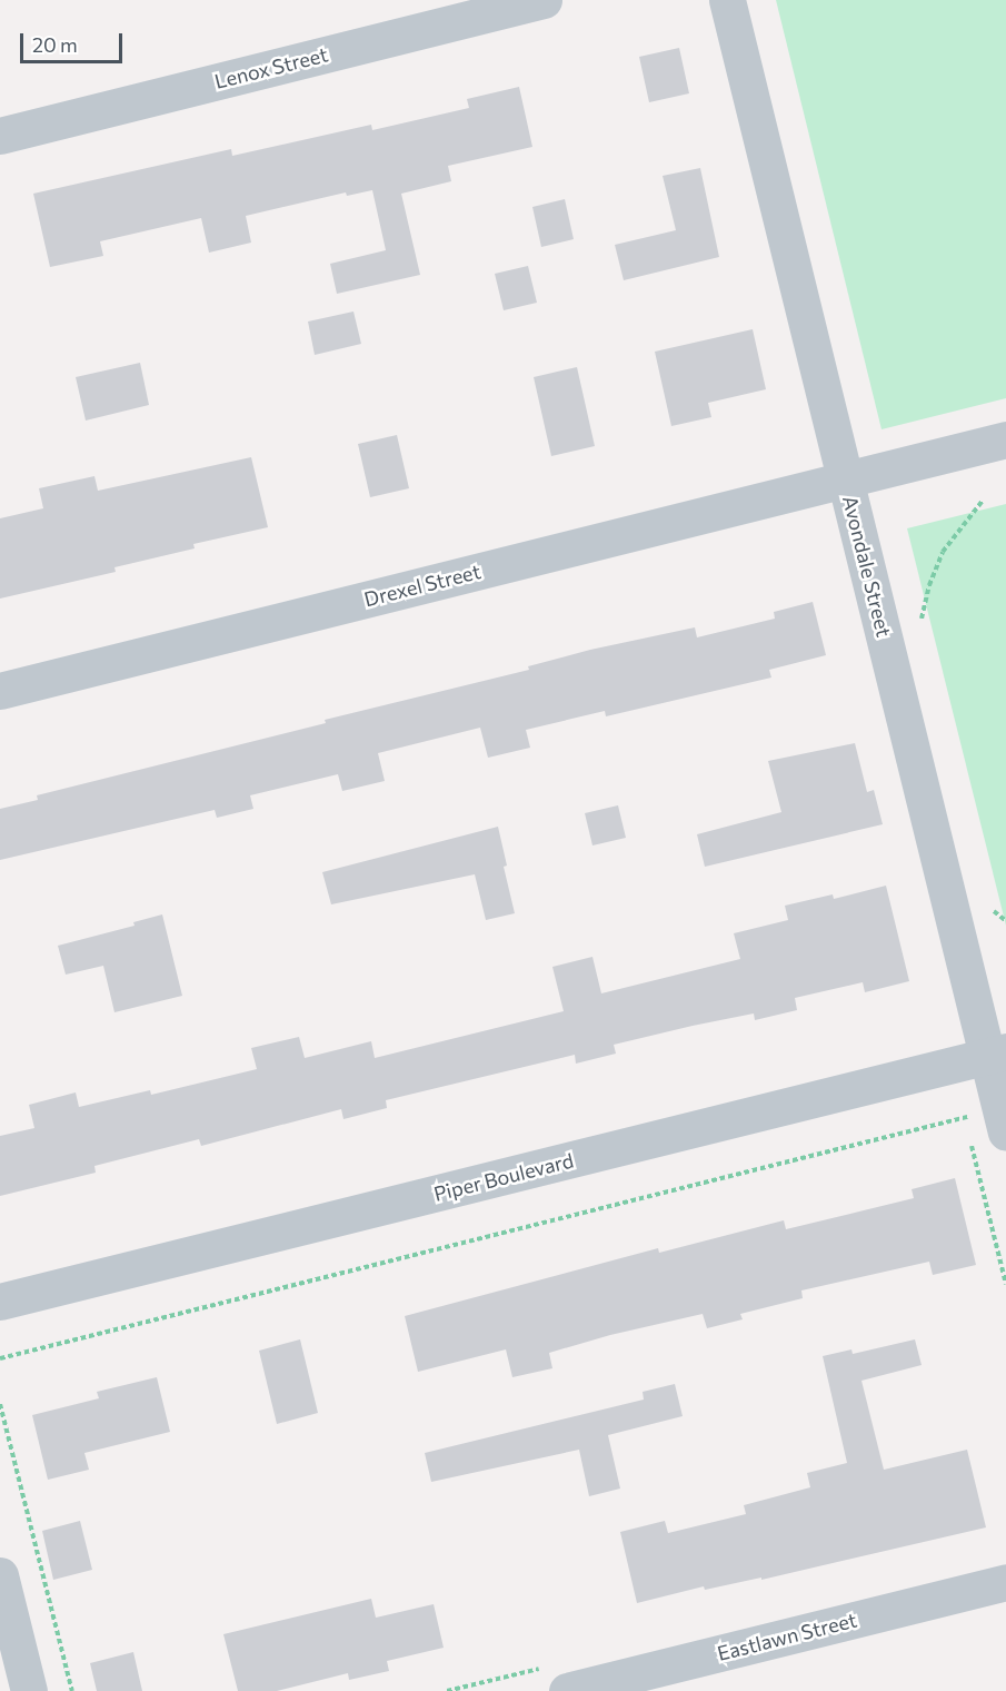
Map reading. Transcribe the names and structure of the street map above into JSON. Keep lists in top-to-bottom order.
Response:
{
  "streets": {
    "street": [
      "Lenox Street",
      "Avondale Street",
      "Drexel Street",
      "Piper Boulevard",
      "Eastlawn Street"
    ]
  },
  "crossings": [
    ["Avondale Street", "Drexel Street"],
    ["Avondale Street", "Piper Boulevard"]
  ],
  "scale_bar": "20 m"
}
